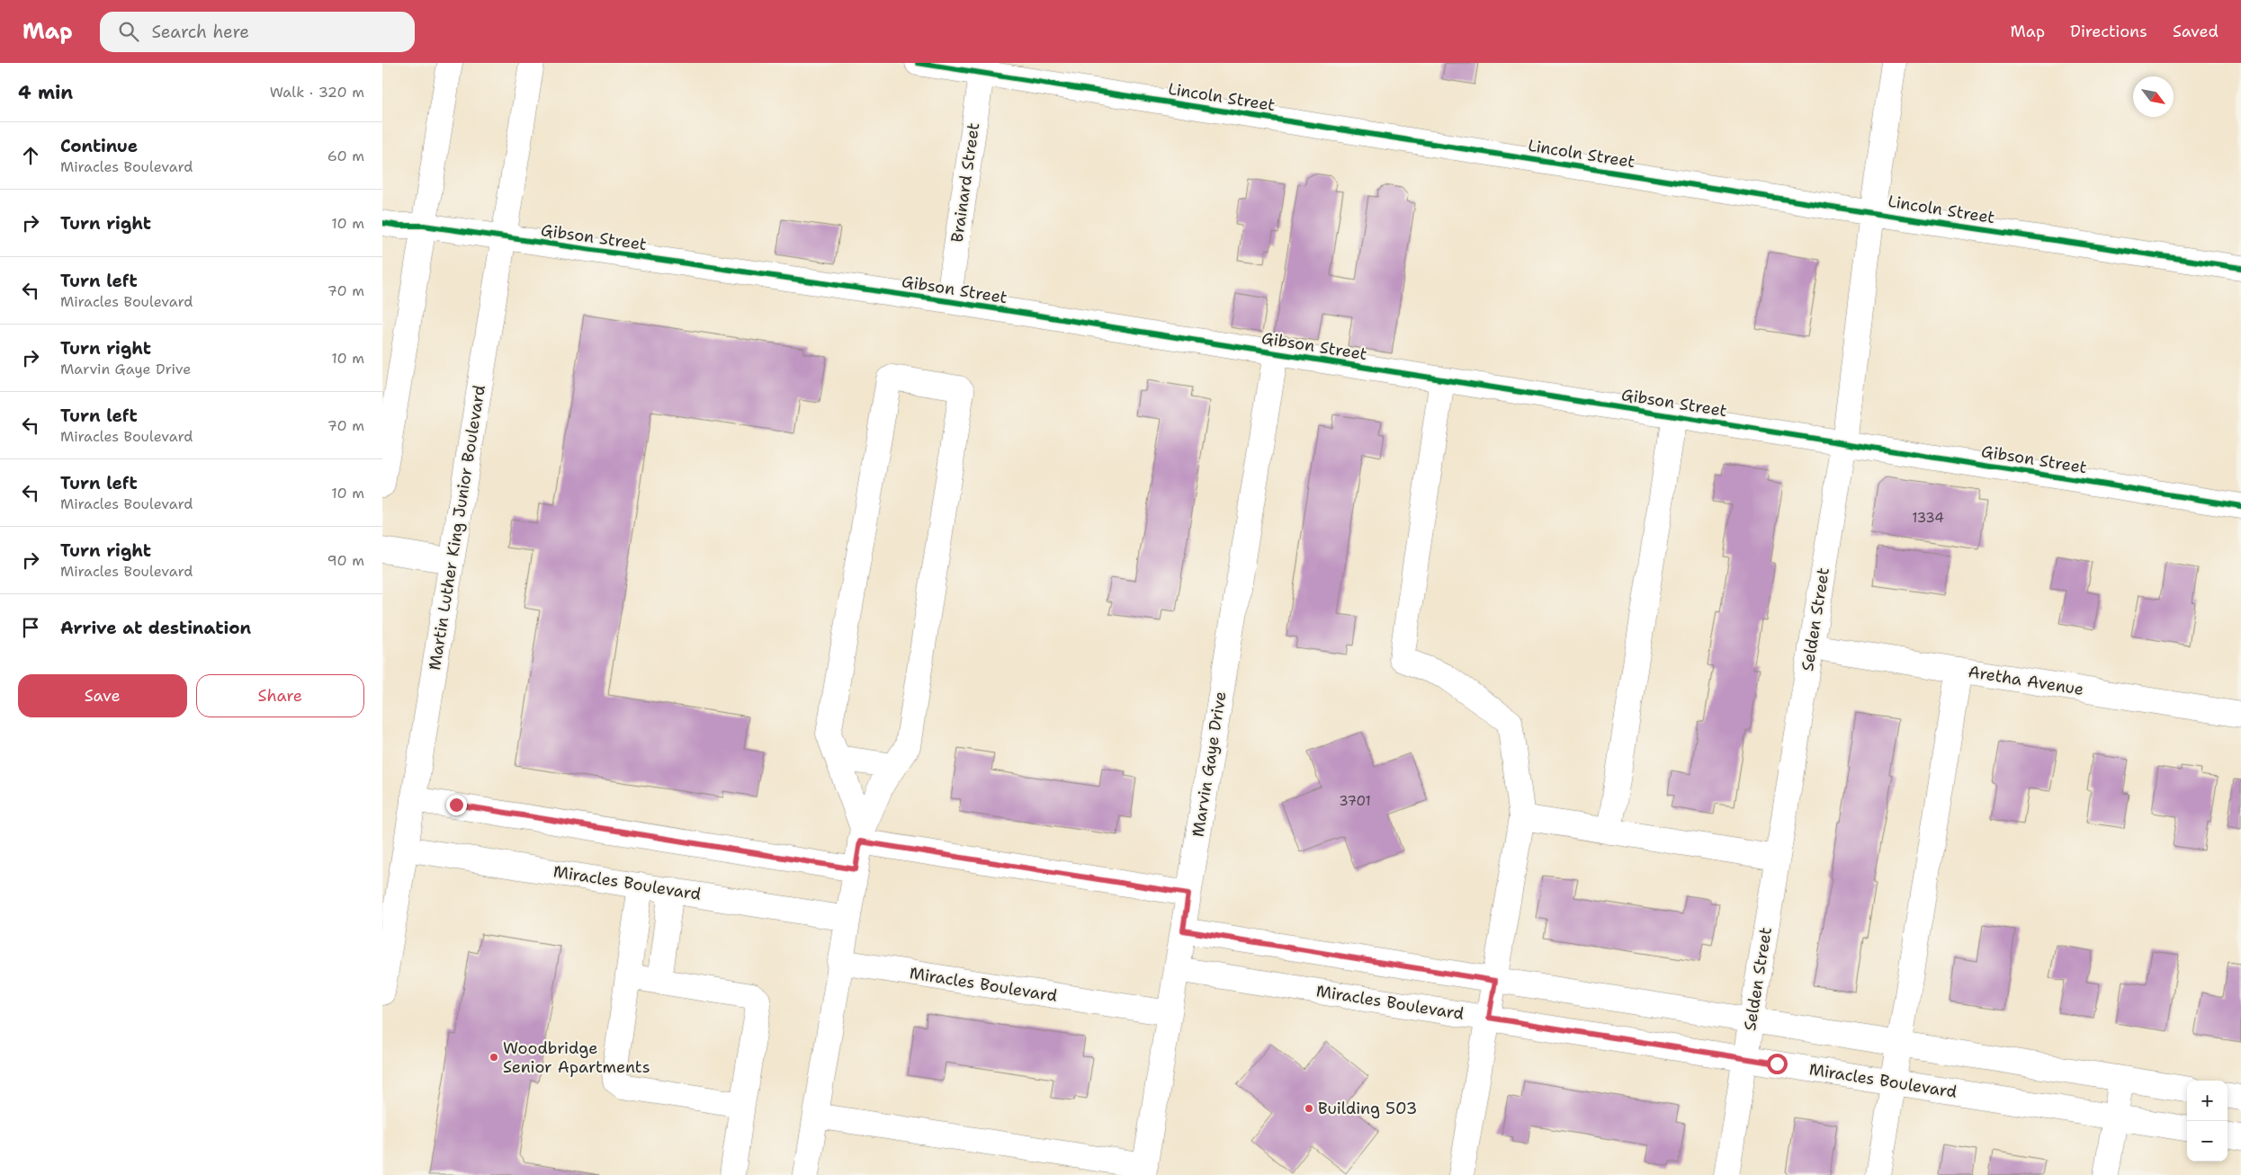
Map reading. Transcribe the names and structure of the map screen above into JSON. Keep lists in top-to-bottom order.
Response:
{
  "streets": {
    "street": [
      "Lincoln Street",
      "Brainard Street",
      "Gibson Street",
      "Martin Luther King Junior Boulevard",
      "Selden Street",
      "Aretha Avenue",
      "Marvin Gaye Drive",
      "Miracles Boulevard"
    ]
  },
  "crossings": [
    ["Lincoln Street", "Brainard Street"],
    ["Lincoln Street", "Selden Street"],
    ["Brainard Street", "Gibson Street"],
    ["Gibson Street", "Martin Luther King Junior Boulevard"],
    ["Gibson Street", "Selden Street"],
    ["Gibson Street", "Marvin Gaye Drive"],
    ["Martin Luther King Junior Boulevard", "Miracles Boulevard"],
    ["Selden Street", "Aretha Avenue"],
    ["Selden Street", "Miracles Boulevard"],
    ["Marvin Gaye Drive", "Miracles Boulevard"]
  ],
  "places": ["Woodbridge Senior Apartments", "Building 503"],
  "house_numbers": ["1334", "3701"],
  "north": "bottom right",
  "page": {
    "header": "Map",
    "search": "Search here",
    "nav": ["Map", "Directions", "Saved"],
    "heading": ["4 min", "Walk · 320 m"],
    "list": [
      ["Continue", "Miracles Boulevard", "60 m"],
      ["Turn right", "10 m"],
      ["Turn left", "Miracles Boulevard", "70 m"],
      ["Turn right", "Marvin Gaye Drive", "10 m"],
      ["Turn left", "Miracles Boulevard", "70 m"],
      ["Turn left", "Miracles Boulevard", "10 m"],
      ["Turn right", "Miracles Boulevard", "90 m"],
      "Arrive at destination"
    ],
    "buttons": ["Save", "Share"],
    "map_buttons": ["+", "−"]
  }
}
